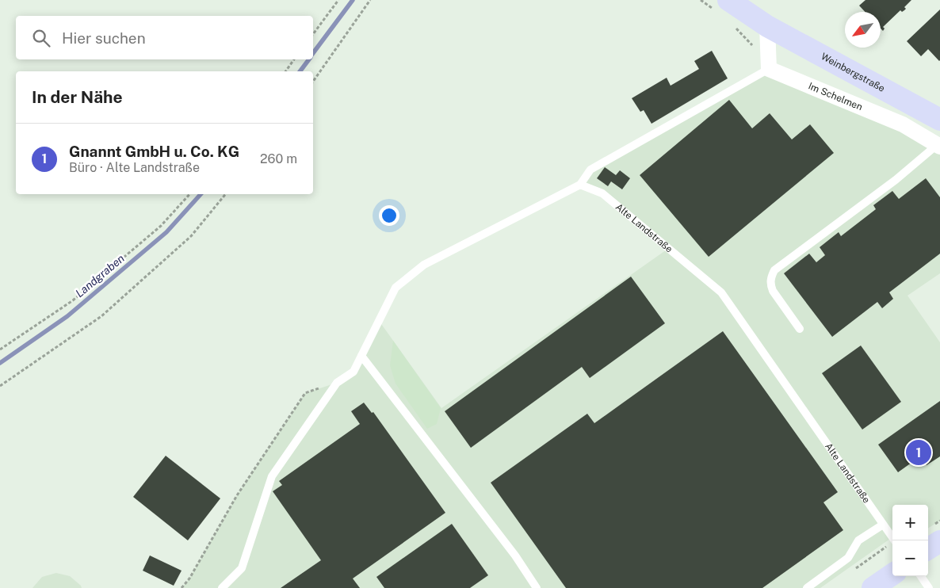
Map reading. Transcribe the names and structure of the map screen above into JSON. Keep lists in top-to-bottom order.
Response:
{
  "streets": {
    "street": ["Weinbergstraße", "Im Schelmen"],
    "lane": ["Alte Landstraße"]
  },
  "water": ["Landgraben"],
  "north": "bottom left",
  "page": {
    "search": "Hier suchen",
    "heading": "In der Nähe",
    "list": [
      {
        "mark": "1",
        "name": "Gnannt GmbH u. Co. KG",
        "note": "Büro · Alte Landstraße",
        "value": "260 m"
      }
    ],
    "pins": "1",
    "map_buttons": ["+", "−"]
  }
}
